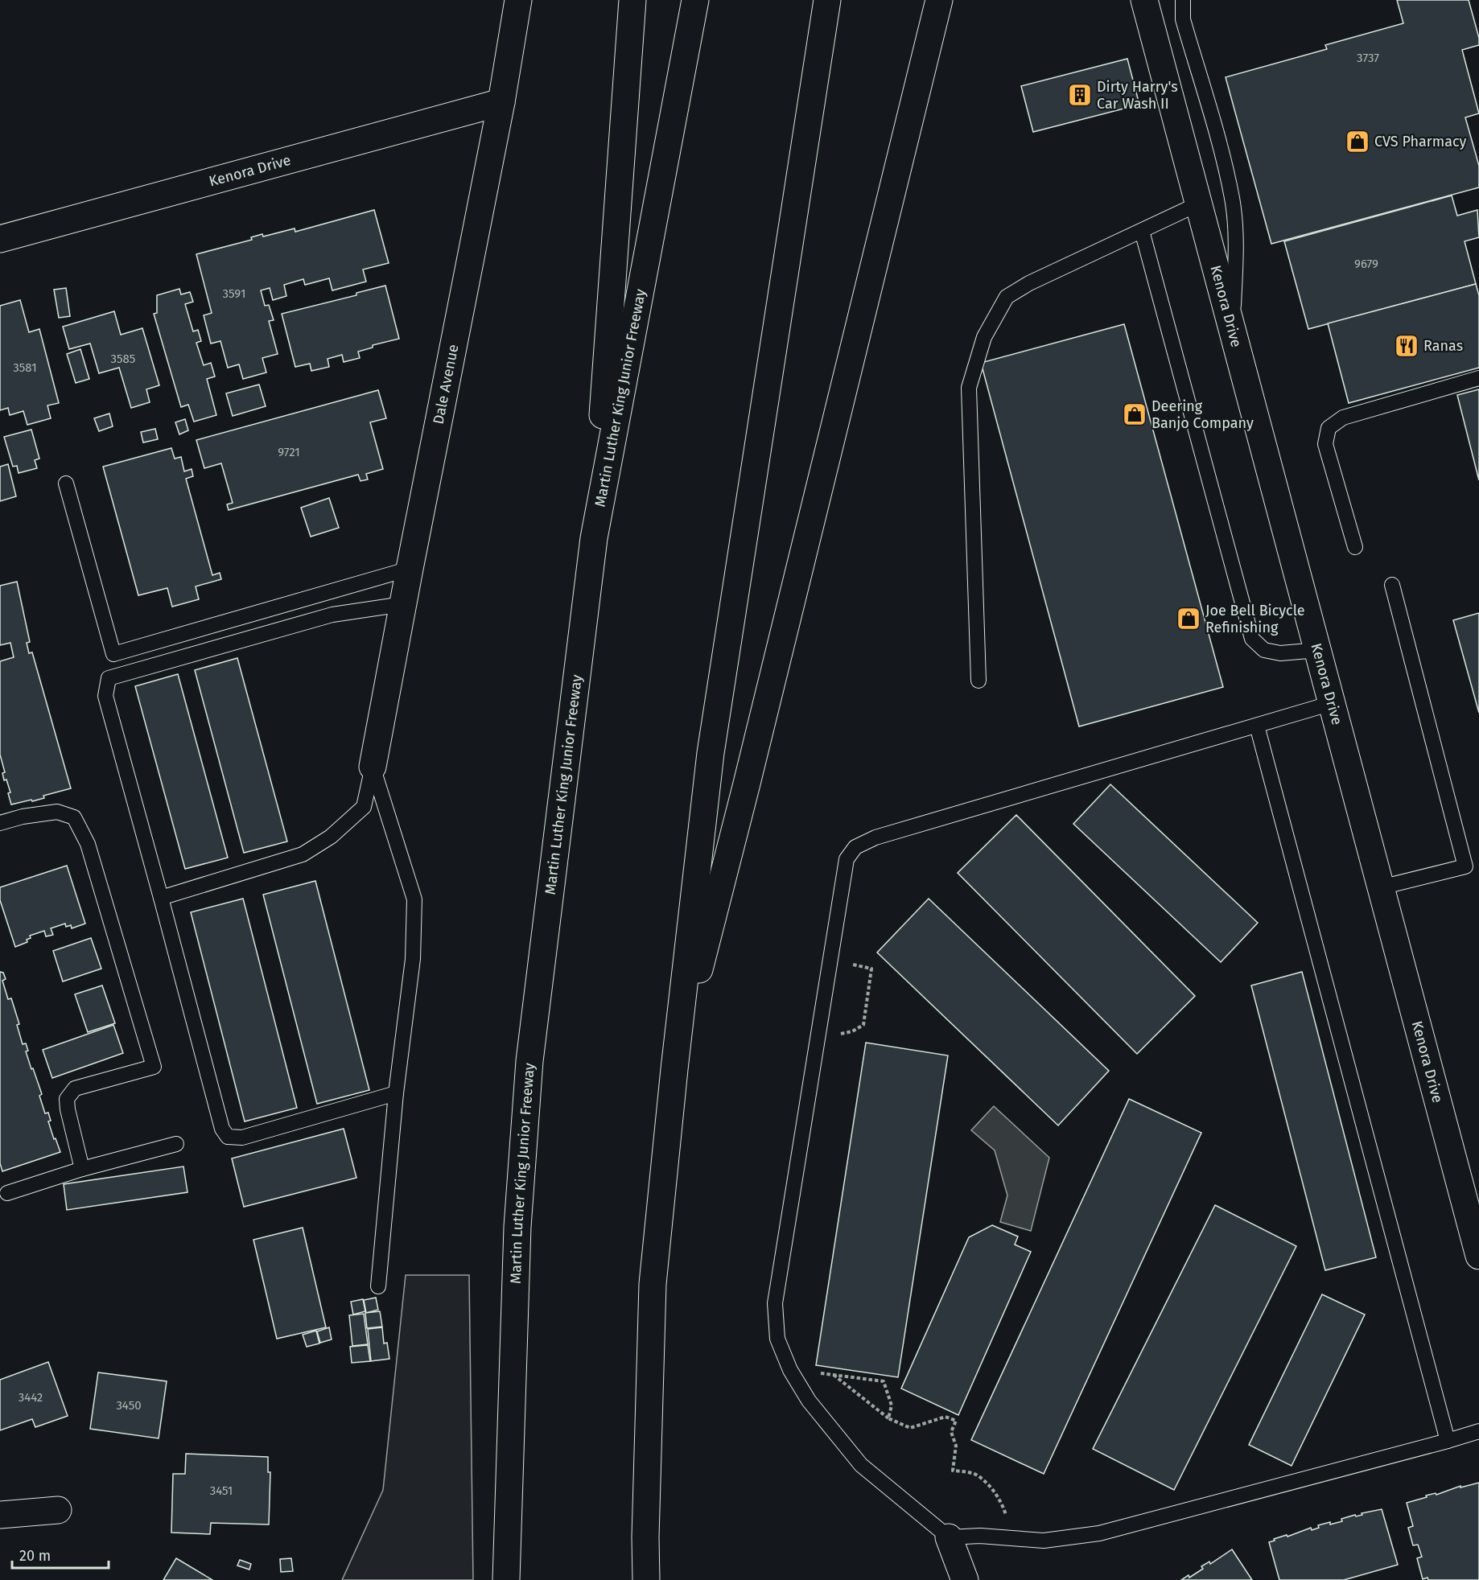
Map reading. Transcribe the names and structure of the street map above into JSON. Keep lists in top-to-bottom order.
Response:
{
  "streets": {
    "main road": ["Kenora Drive", "Dale Avenue", "Martin Luther King Junior Freeway"]
  },
  "crossings": [
    ["Kenora Drive", "Dale Avenue"]
  ],
  "places": {
    "building": ["Dirty Harry's Car Wash II"],
    "shop": ["CVS Pharmacy", "Deering Banjo Company", "Joe Bell Bicycle Refinishing"],
    "restaurant": ["Ranas"]
  },
  "house_numbers": [
    "3737",
    "9679",
    "3591",
    "3585",
    "3581",
    "9721",
    "3442",
    "3450",
    "3451"
  ],
  "scale_bar": "20 m"
}
